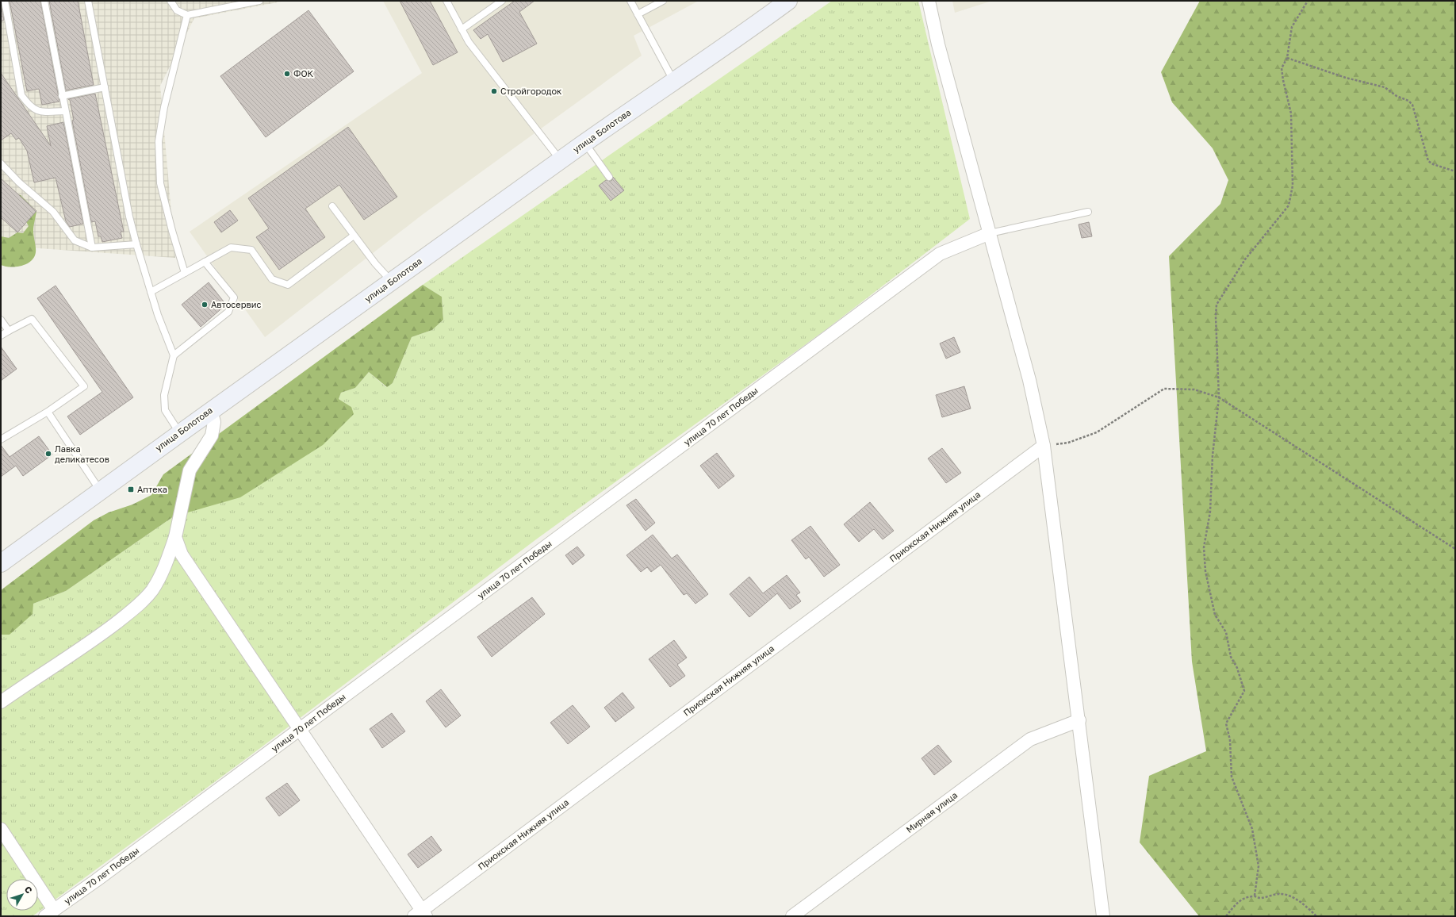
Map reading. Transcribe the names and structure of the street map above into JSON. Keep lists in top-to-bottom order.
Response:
{
  "streets": {
    "main road": ["улица Болотова"],
    "street": ["улица 70 лет Победы", "Приокская Нижняя улица", "Мирная улица"]
  },
  "places": {
    "other": [
      "ФОК",
      "Стройгородок",
      "Автосервис",
      "Лавка деликатесов"
    ],
    "transit": ["Аптека"]
  },
  "north": "top right"
}
